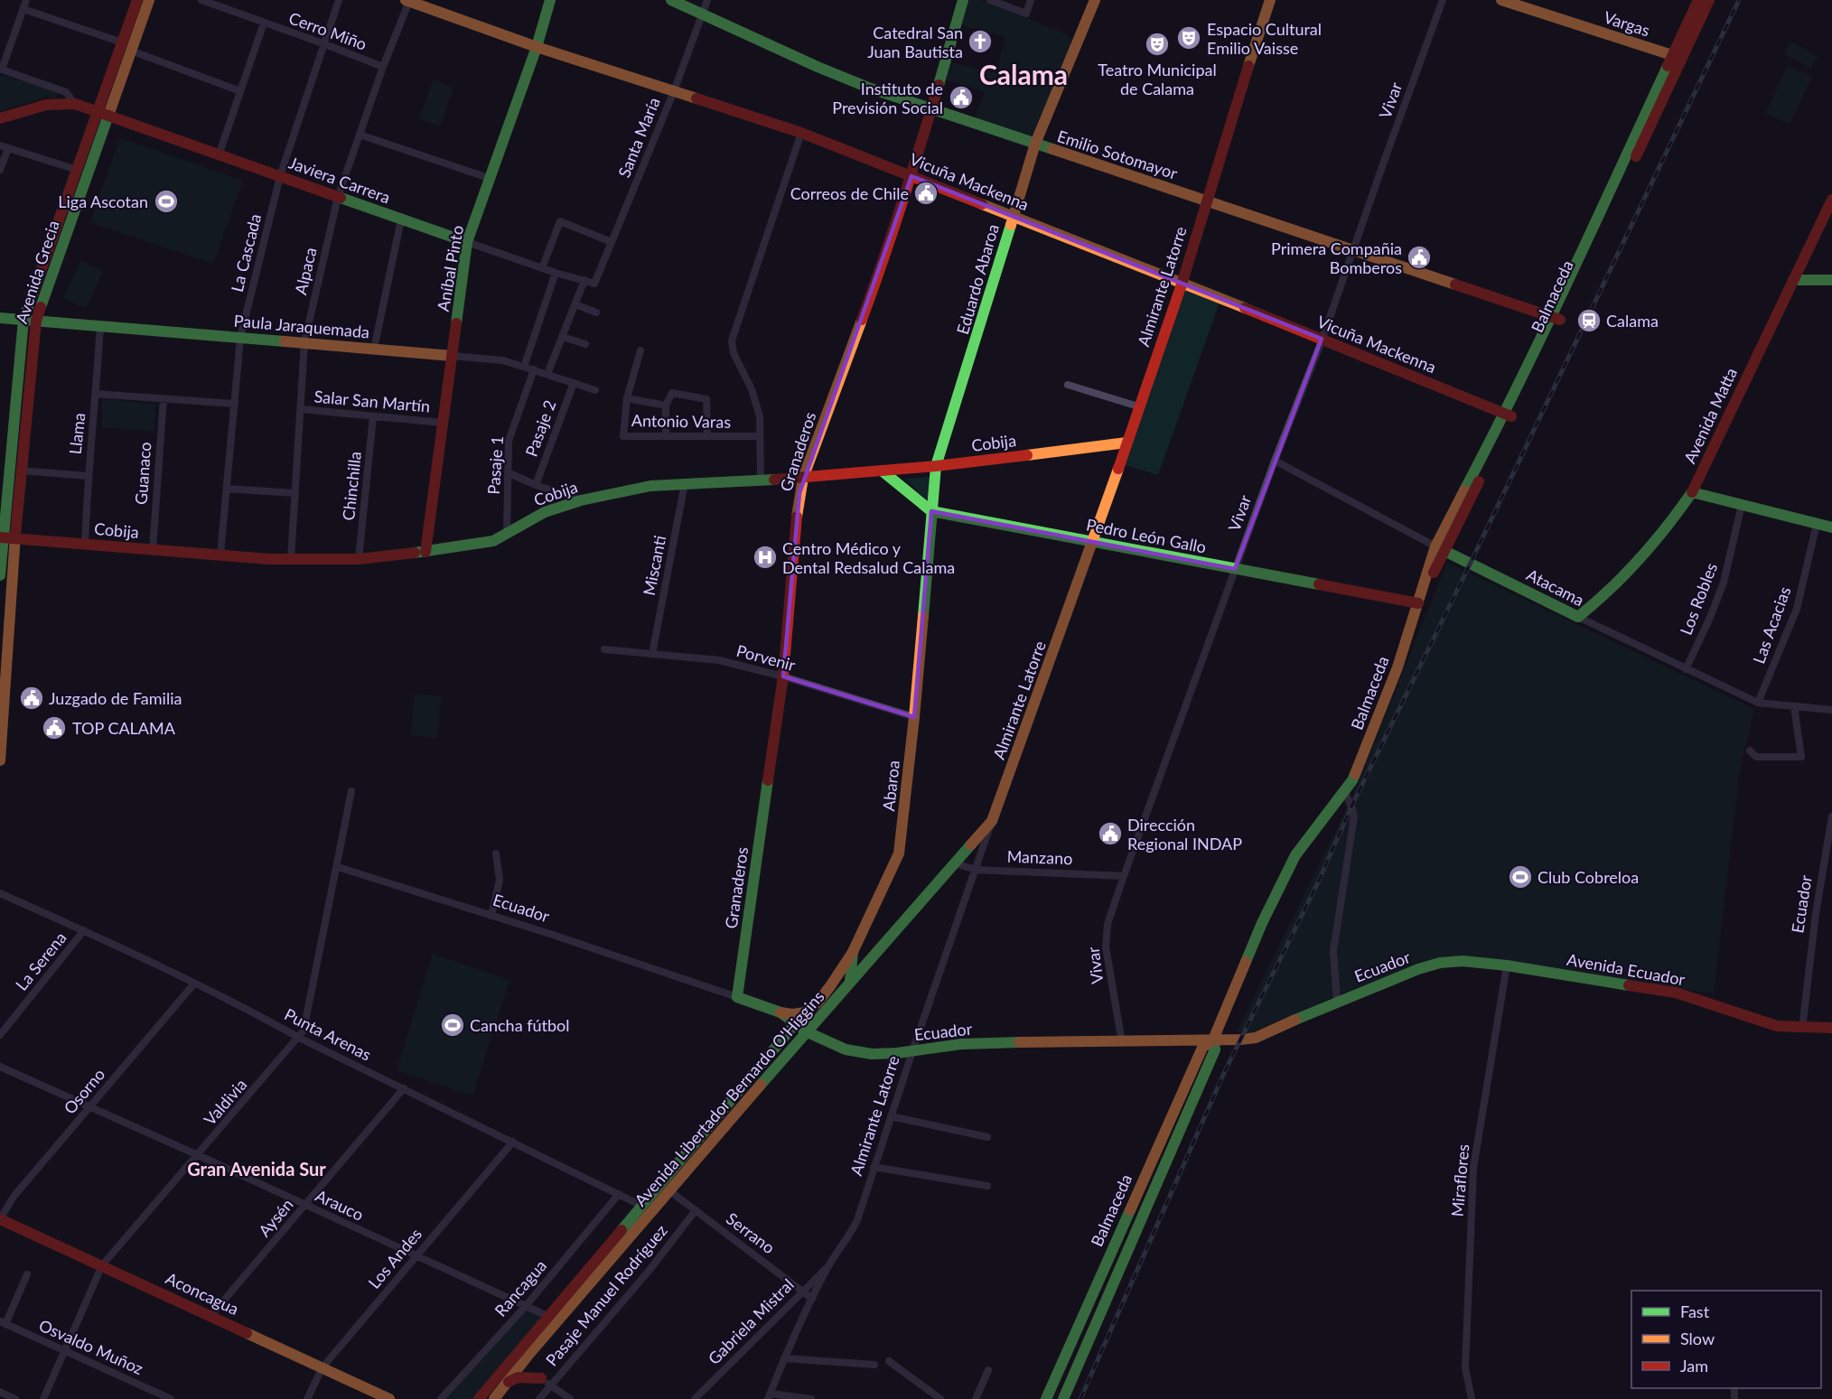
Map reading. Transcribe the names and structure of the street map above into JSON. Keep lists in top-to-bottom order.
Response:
{
  "streets": {
    "main road": [
      "Vargas",
      "Emilio Sotomayor",
      "Javiera Carrera",
      "Vicuña Mackenna",
      "Aníbal Pinto",
      "Avenida Grecia",
      "Eduardo Abaroa",
      "Almirante Latorre",
      "Balmaceda",
      "Paula Jaraquemada",
      "Avenida Matta",
      "Cobija",
      "Granaderos",
      "Pedro León Gallo",
      "Atacama",
      "Abaroa",
      "Ecuador",
      "Avenida Ecuador",
      "Avenida Libertador Bernardo O'Higgins",
      "Aconcagua"
    ],
    "street": [
      "Cerro Miño",
      "Vivar",
      "Santa María",
      "La Cascada",
      "Alpaca",
      "Salar San Martín",
      "Antonio Varas",
      "Pasaje 2",
      "Llama",
      "Pasaje 1",
      "Guanaco",
      "Chinchilla",
      "Miscanti",
      "Los Robles",
      "Las Acacias",
      "Porvenir",
      "Manzano",
      "La Serena",
      "Punta Arenas",
      "Osorno",
      "Valdivia",
      "Miraflores",
      "Arauco",
      "Aysén",
      "Serrano",
      "Los Andes",
      "Rancagua",
      "Pasaje Manuel Rodríguez",
      "Gabriela Mistral",
      "Osvaldo Muñoz"
    ]
  },
  "crossings": [
    ["Vargas", "Balmaceda"],
    ["Cerro Miño", "La Cascada"],
    ["Cerro Miño", "Alpaca"],
    ["Vivar", "Emilio Sotomayor"],
    ["Vivar", "Vicuña Mackenna"],
    ["Vivar", "Pedro León Gallo"],
    ["Vivar", "Atacama"],
    ["Vivar", "Manzano"],
    ["Vivar", "Ecuador"],
    ["Santa María", "Emilio Sotomayor"],
    ["Santa María", "Javiera Carrera"],
    ["Santa María", "Vicuña Mackenna"],
    ["Emilio Sotomayor", "Eduardo Abaroa"],
    ["Emilio Sotomayor", "Almirante Latorre"],
    ["Emilio Sotomayor", "Balmaceda"],
    ["Emilio Sotomayor", "Granaderos"],
    ["Javiera Carrera", "La Cascada"],
    ["Javiera Carrera", "Aníbal Pinto"],
    ["Javiera Carrera", "Alpaca"],
    ["Javiera Carrera", "Avenida Grecia"],
    ["Javiera Carrera", "Pasaje 2"],
    ["Vicuña Mackenna", "Aníbal Pinto"],
    ["Vicuña Mackenna", "Alpaca"],
    ["Vicuña Mackenna", "Eduardo Abaroa"],
    ["Vicuña Mackenna", "Almirante Latorre"],
    ["Vicuña Mackenna", "Balmaceda"],
    ["Vicuña Mackenna", "Granaderos"],
    ["La Cascada", "Paula Jaraquemada"],
    ["La Cascada", "Cobija"],
    ["Aníbal Pinto", "Paula Jaraquemada"],
    ["Aníbal Pinto", "Salar San Martín"],
    ["Aníbal Pinto", "Cobija"],
    ["Alpaca", "Paula Jaraquemada"],
    ["Alpaca", "Salar San Martín"],
    ["Alpaca", "Cobija"],
    ["Avenida Grecia", "Paula Jaraquemada"],
    ["Avenida Grecia", "Cobija"],
    ["Eduardo Abaroa", "Cobija"],
    ["Eduardo Abaroa", "Pedro León Gallo"],
    ["Eduardo Abaroa", "Abaroa"],
    ["Almirante Latorre", "Cobija"],
    ["Almirante Latorre", "Pedro León Gallo"],
    ["Almirante Latorre", "Manzano"],
    ["Almirante Latorre", "Ecuador"],
    ["Almirante Latorre", "Avenida Libertador Bernardo O'Higgins"],
    ["Almirante Latorre", "Serrano"],
    ["Almirante Latorre", "Gabriela Mistral"],
    ["Balmaceda", "Pedro León Gallo"],
    ["Balmaceda", "Atacama"],
    ["Balmaceda", "Ecuador"],
    ["Paula Jaraquemada", "Pasaje 2"],
    ["Paula Jaraquemada", "Llama"],
    ["Paula Jaraquemada", "Pasaje 1"],
    ["Salar San Martín", "Chinchilla"],
    ["Avenida Matta", "Atacama"],
    ["Llama", "Cobija"],
    ["Cobija", "Granaderos"],
    ["Cobija", "Pasaje 1"],
    ["Cobija", "Guanaco"],
    ["Cobija", "Chinchilla"],
    ["Cobija", "Pedro León Gallo"],
    ["Cobija", "Miscanti"],
    ["Granaderos", "Porvenir"],
    ["Granaderos", "Ecuador"],
    ["Pedro León Gallo", "Abaroa"],
    ["Miscanti", "Porvenir"],
    ["Atacama", "Los Robles"],
    ["Atacama", "Las Acacias"],
    ["Porvenir", "Abaroa"],
    ["Abaroa", "Ecuador"],
    ["Manzano", "Avenida Libertador Bernardo O'Higgins"],
    ["Ecuador", "Avenida Ecuador"],
    ["Ecuador", "Avenida Libertador Bernardo O'Higgins"],
    ["Ecuador", "Valdivia"],
    ["Ecuador", "Miraflores"],
    ["La Serena", "Punta Arenas"],
    ["Avenida Ecuador", "Miraflores"],
    ["Punta Arenas", "Osorno"],
    ["Punta Arenas", "Avenida Libertador Bernardo O'Higgins"],
    ["Punta Arenas", "Valdivia"],
    ["Punta Arenas", "Aysén"],
    ["Punta Arenas", "Los Andes"],
    ["Punta Arenas", "Rancagua"],
    ["Osorno", "Arauco"],
    ["Osorno", "Aconcagua"],
    ["Avenida Libertador Bernardo O'Higgins", "Arauco"],
    ["Avenida Libertador Bernardo O'Higgins", "Serrano"],
    ["Valdivia", "Arauco"],
    ["Valdivia", "Aconcagua"],
    ["Valdivia", "Osvaldo Muñoz"],
    ["Arauco", "Aysén"],
    ["Arauco", "Los Andes"],
    ["Arauco", "Rancagua"],
    ["Aysén", "Aconcagua"],
    ["Serrano", "Pasaje Manuel Rodríguez"],
    ["Serrano", "Gabriela Mistral"],
    ["Los Andes", "Aconcagua"]
  ],
  "districts": ["Calama", "Gran Avenida Sur"],
  "places": {
    "theatre": ["Espacio Cultural Emilio Vaisse", "Teatro Municipal de Calama"],
    "church": ["Catedral San Juan Bautista"],
    "public building": [
      "Instituto de Previsión Social",
      "Correos de Chile",
      "Primera Compañia Bomberos",
      "Juzgado de Familia",
      "TOP CALAMA",
      "Dirección Regional INDAP"
    ],
    "sports": ["Liga Ascotan", "Club Cobreloa", "Cancha fútbol"],
    "station": ["Calama"],
    "hospital": ["Centro Médico y Dental Redsalud Calama"]
  },
  "legend": ["Fast", "Slow", "Jam"]
}
